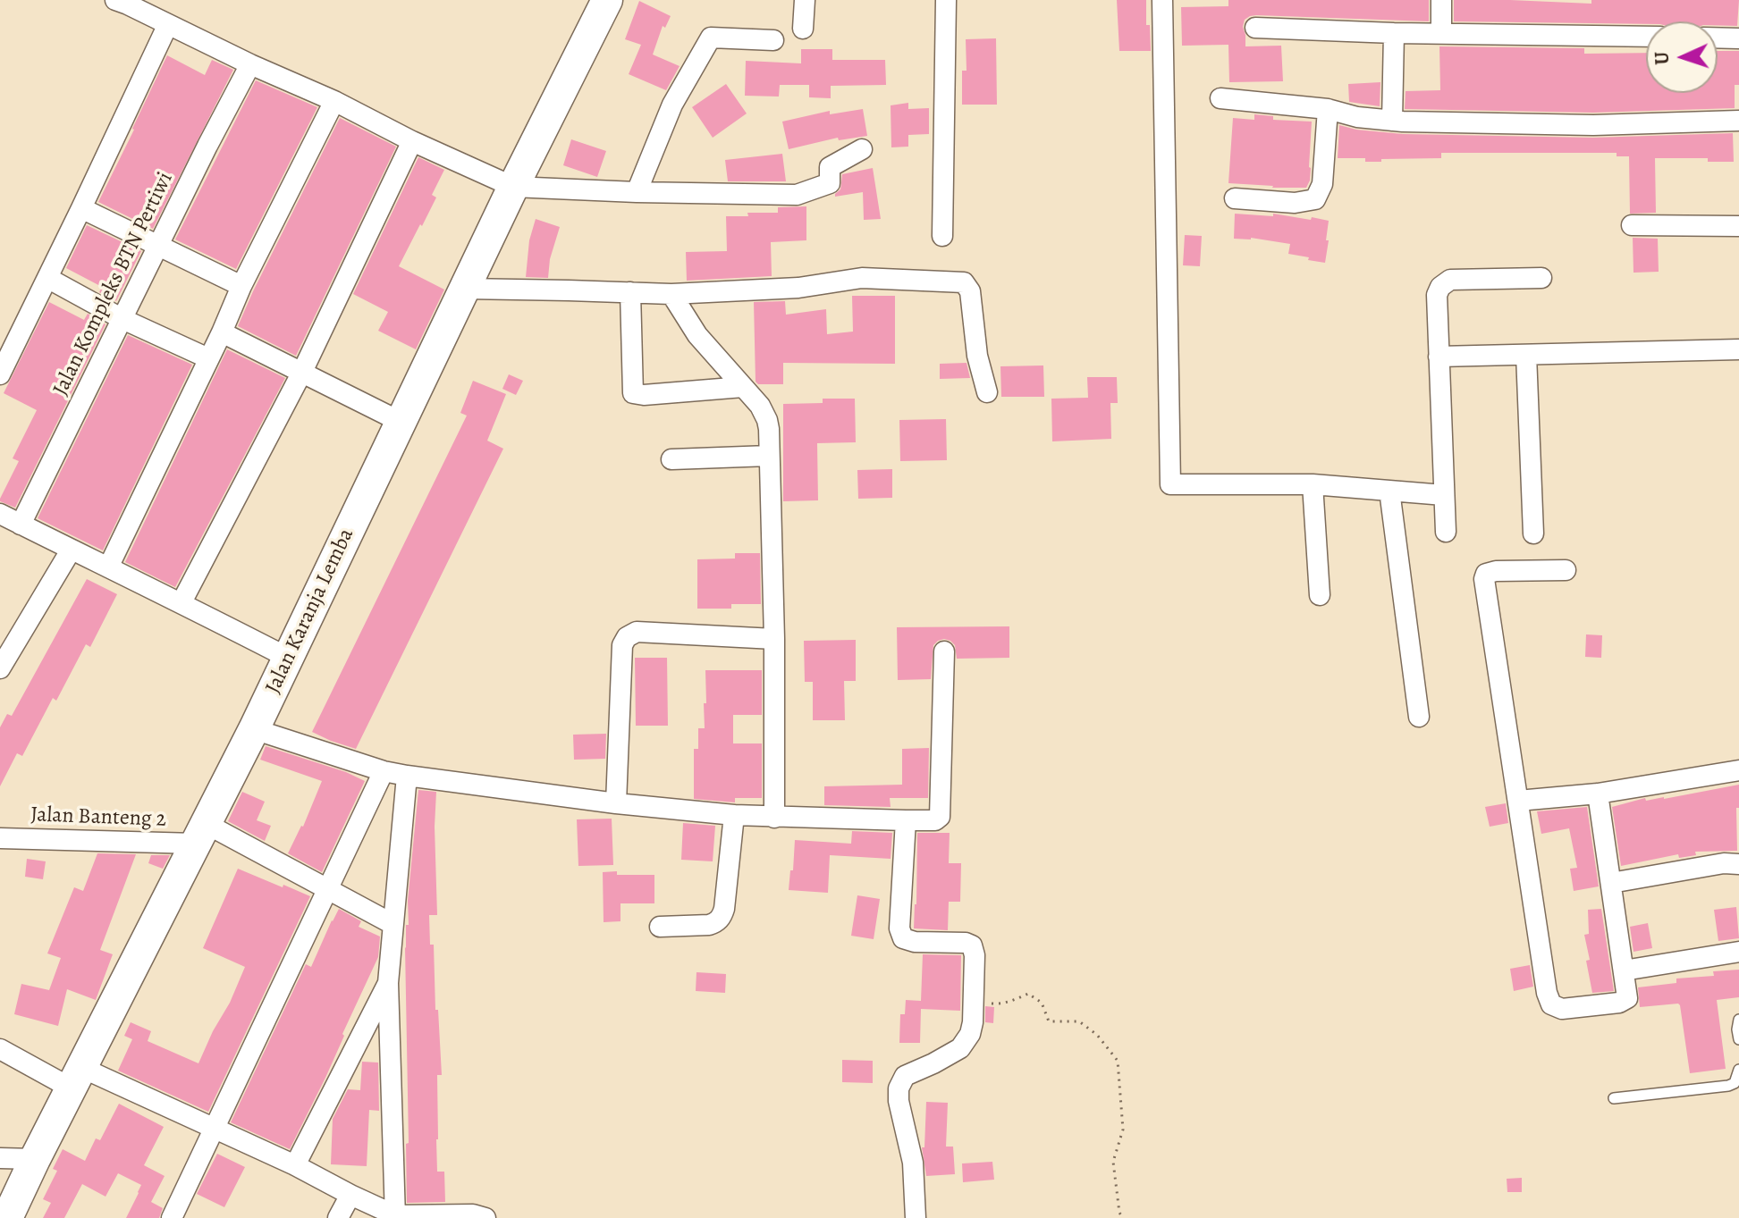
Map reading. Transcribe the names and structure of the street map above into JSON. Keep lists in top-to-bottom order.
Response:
{
  "streets": {
    "main road": ["Jalan Karanja Lemba"],
    "street": ["Jalan Kompleks BTN Pertiwi", "Jalan Banteng 2"]
  },
  "crossings": [
    ["Jalan Karanja Lemba", "Jalan Banteng 2"]
  ],
  "north": "left"
}
